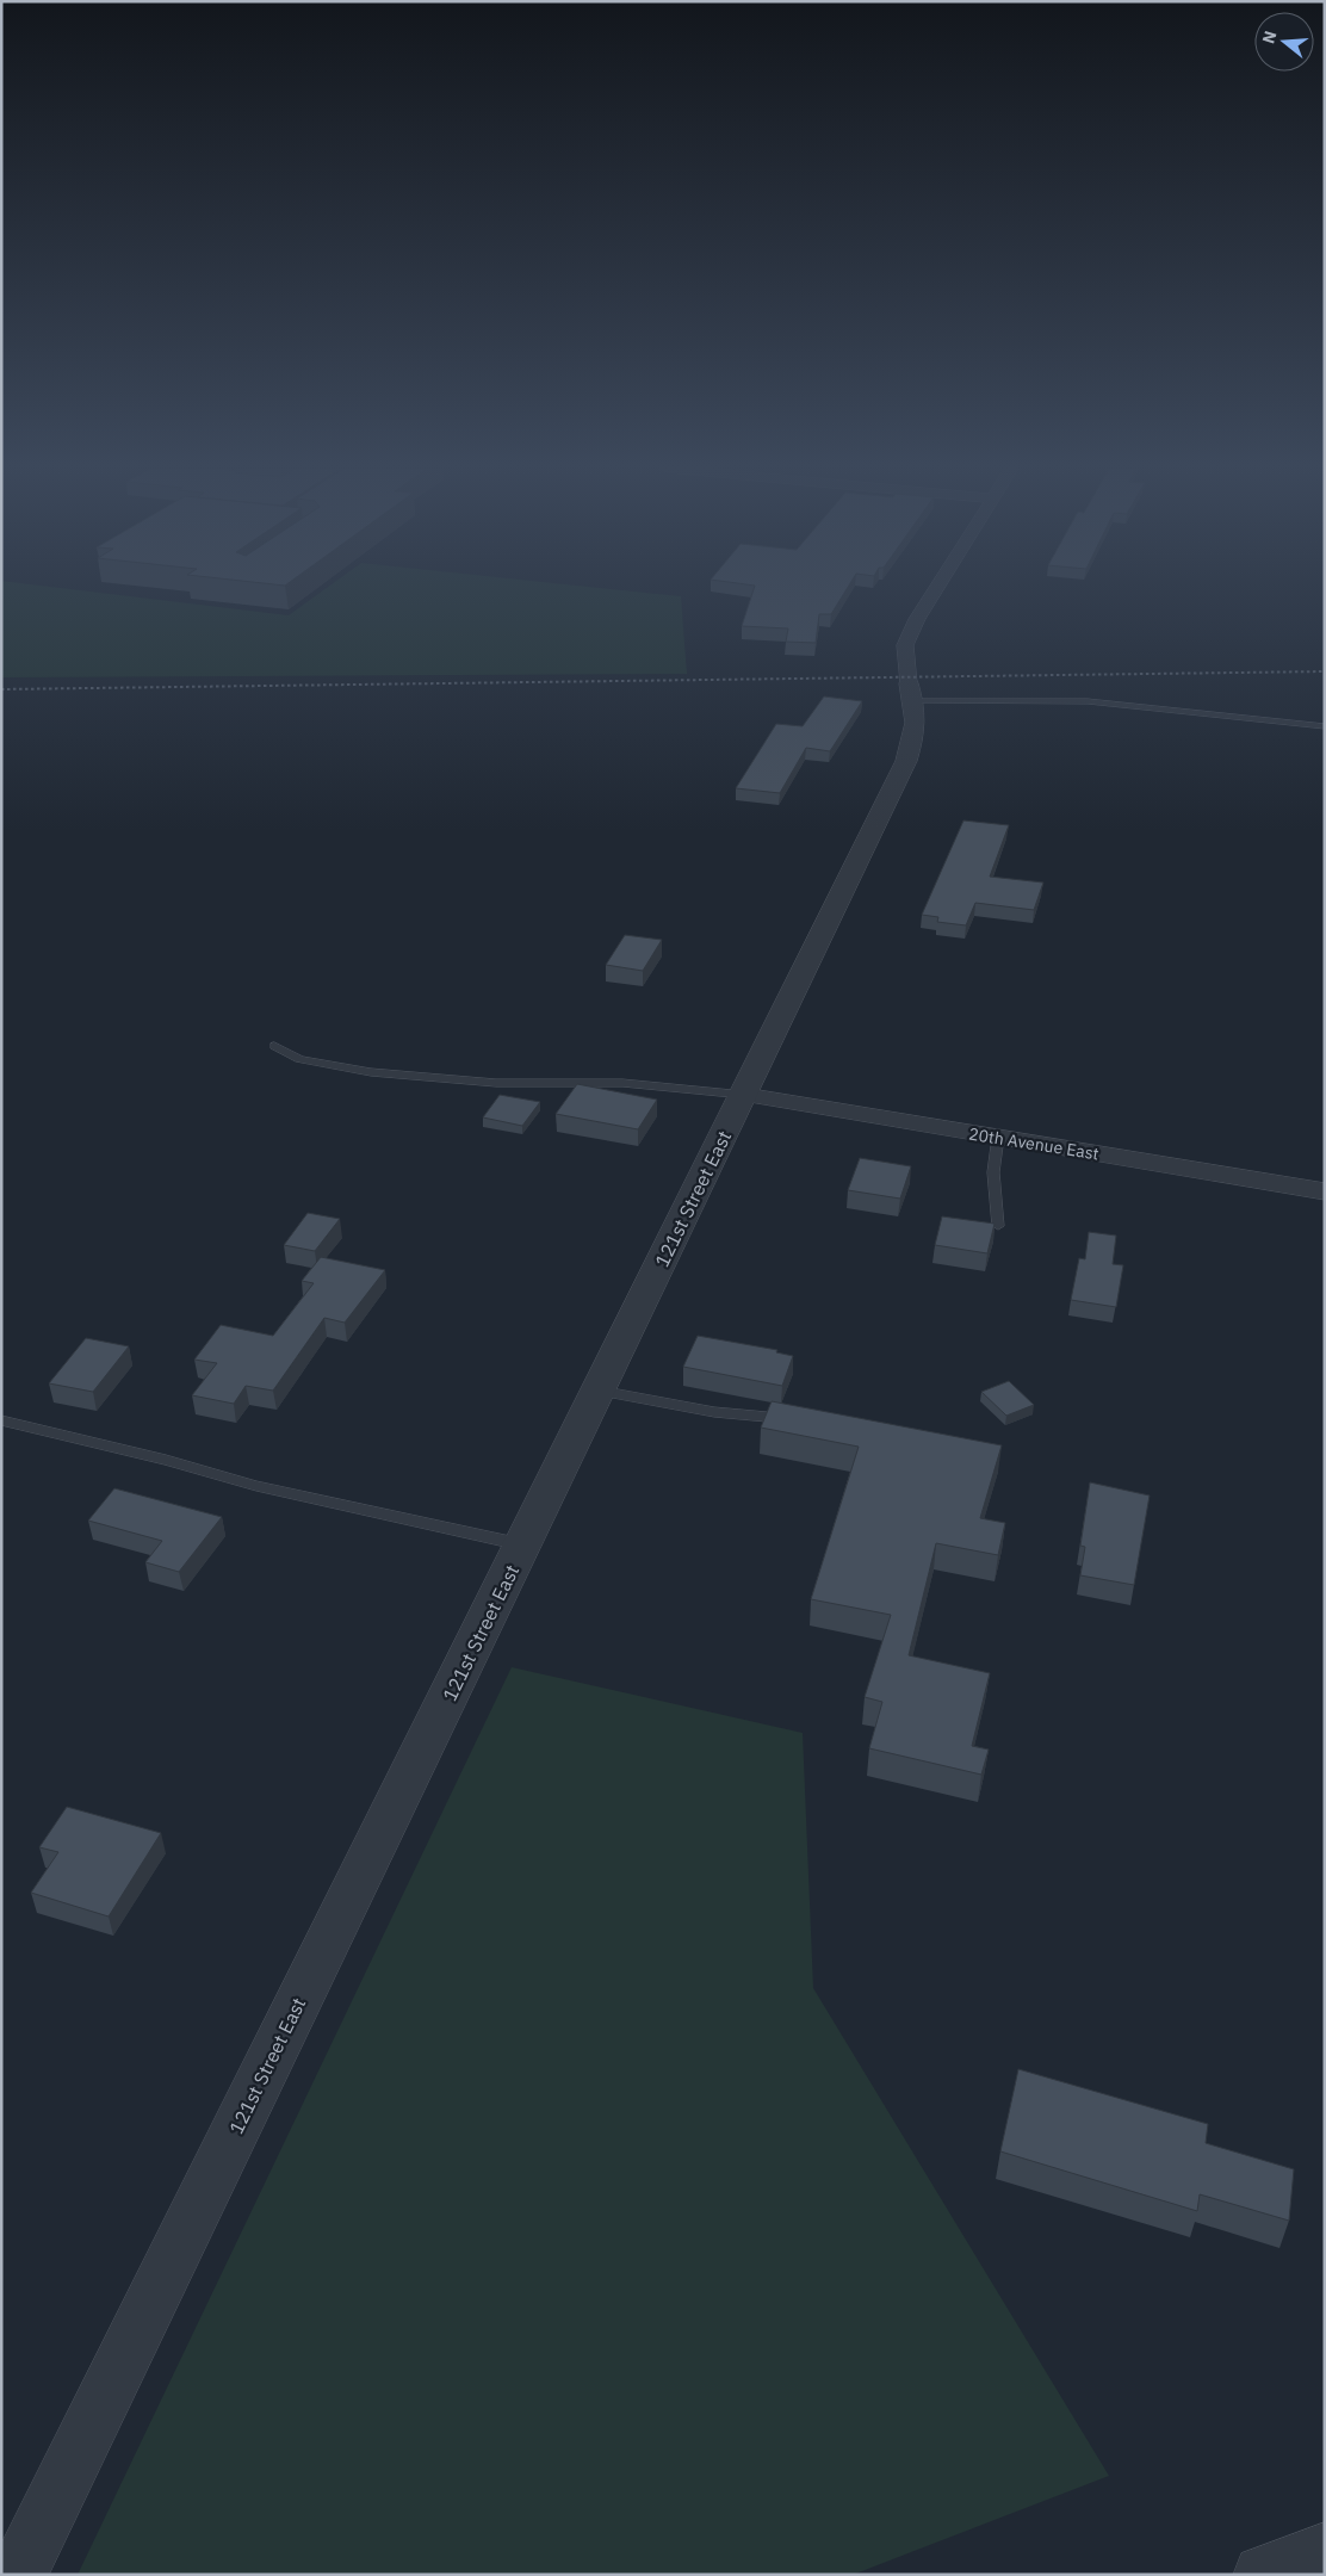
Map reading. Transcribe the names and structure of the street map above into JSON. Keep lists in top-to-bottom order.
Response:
{
  "streets": {
    "street": ["20th Avenue East", "121st Street East"]
  },
  "crossings": [
    ["20th Avenue East", "121st Street East"]
  ],
  "north": "left"
}
